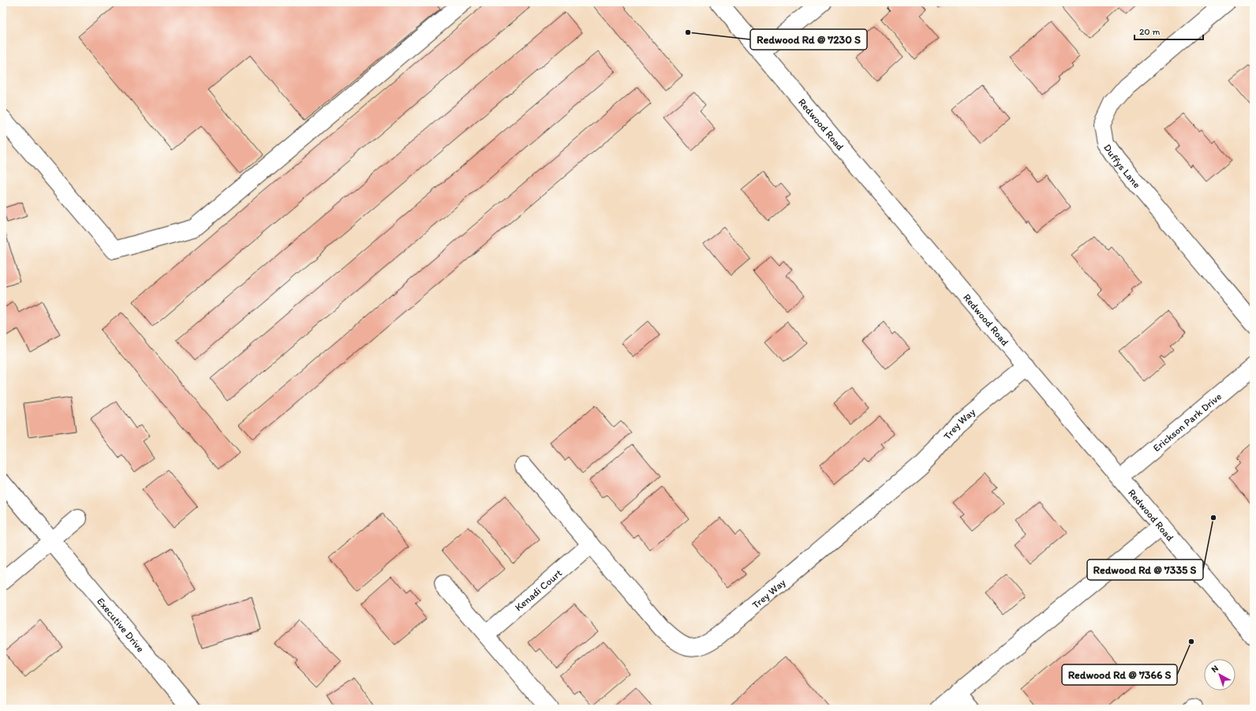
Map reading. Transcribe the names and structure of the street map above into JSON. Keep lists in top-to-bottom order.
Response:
{
  "streets": {
    "street": [
      "Redwood Road",
      "Duffys Lane",
      "Erickson Park Drive",
      "Trey Way",
      "Kenadi Court",
      "Executive Drive"
    ]
  },
  "crossings": [
    ["Redwood Road", "Erickson Park Drive"],
    ["Redwood Road", "Trey Way"],
    ["Trey Way", "Kenadi Court"]
  ],
  "places": ["Redwood Rd @ 7230 S", "Redwood Rd @ 7335 S", "Redwood Rd @ 7366 S"],
  "scale_bar": "20 m",
  "north": "top left"
}
